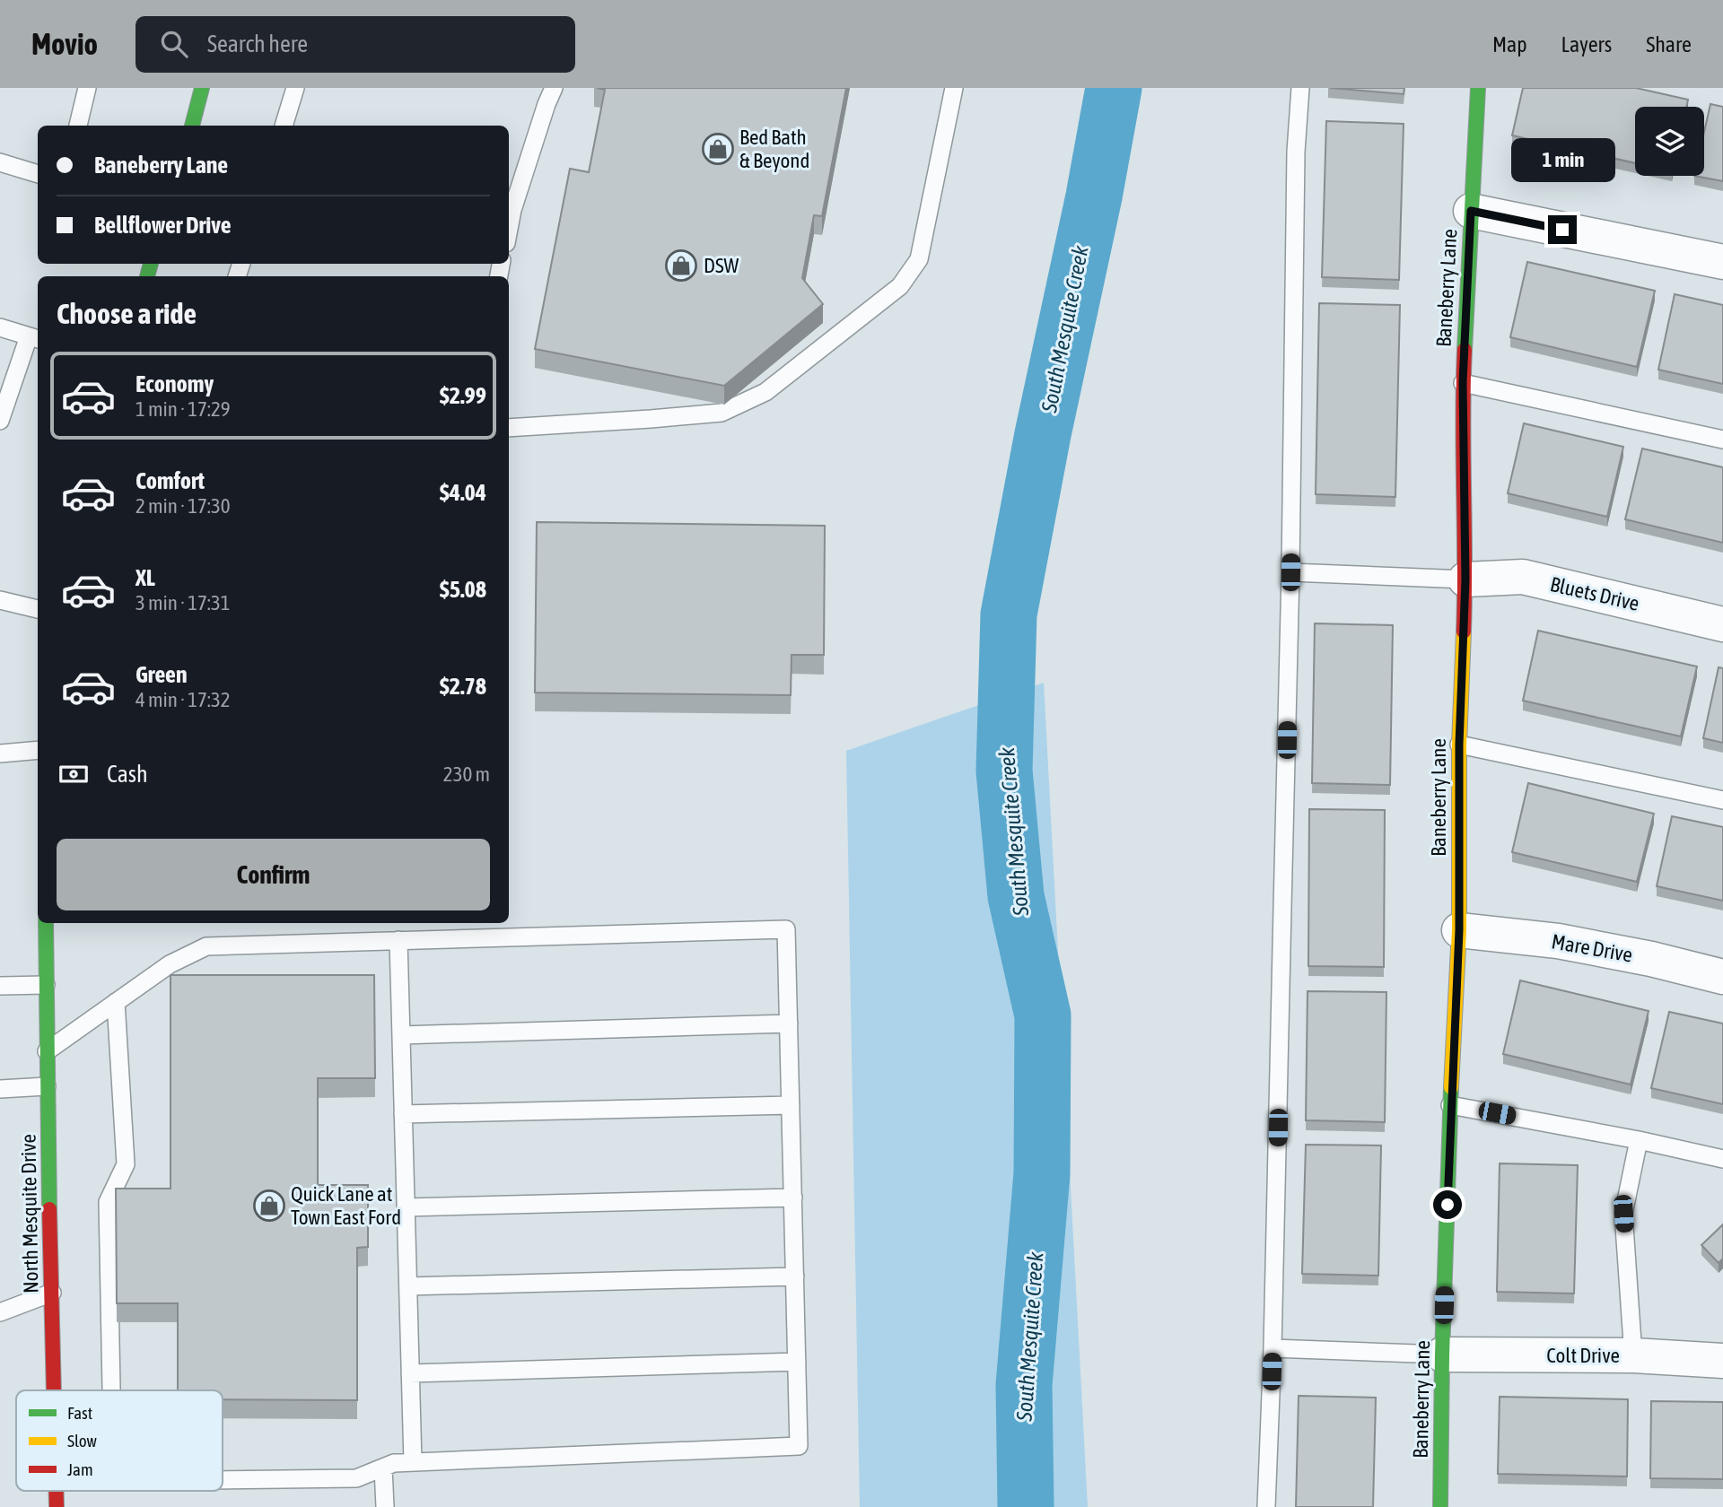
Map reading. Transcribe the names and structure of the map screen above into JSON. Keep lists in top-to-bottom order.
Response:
{
  "streets": {
    "street": [
      "Baneberry Lane",
      "Bluets Drive",
      "Mare Drive",
      "North Mesquite Drive",
      "Colt Drive"
    ]
  },
  "crossings": [
    ["Baneberry Lane", "Bluets Drive"],
    ["Baneberry Lane", "Mare Drive"],
    ["Baneberry Lane", "Colt Drive"]
  ],
  "water": ["South Mesquite Creek"],
  "places": {
    "shop": ["Bed Bath & Beyond", "DSW", "Quick Lane at Town East Ford"]
  },
  "legend": ["Fast", "Slow", "Jam"],
  "page": {
    "header": "Movio",
    "search": "Search here",
    "nav": ["Map", "Layers", "Share"],
    "banner": ["Baneberry Lane", "Bellflower Drive"],
    "bubble": "1 min",
    "heading": "Choose a ride",
    "list": [
      {
        "name": "Economy",
        "note": "1 min · 17:29",
        "value": "$2.99"
      },
      {
        "name": "Comfort",
        "note": "2 min · 17:30",
        "value": "$4.04"
      },
      {
        "name": "XL",
        "note": "3 min · 17:31",
        "value": "$5.08"
      },
      {
        "name": "Green",
        "note": "4 min · 17:32",
        "value": "$2.78"
      }
    ],
    "pay": ["Cash", "230 m"],
    "buttons": "Confirm"
  }
}
